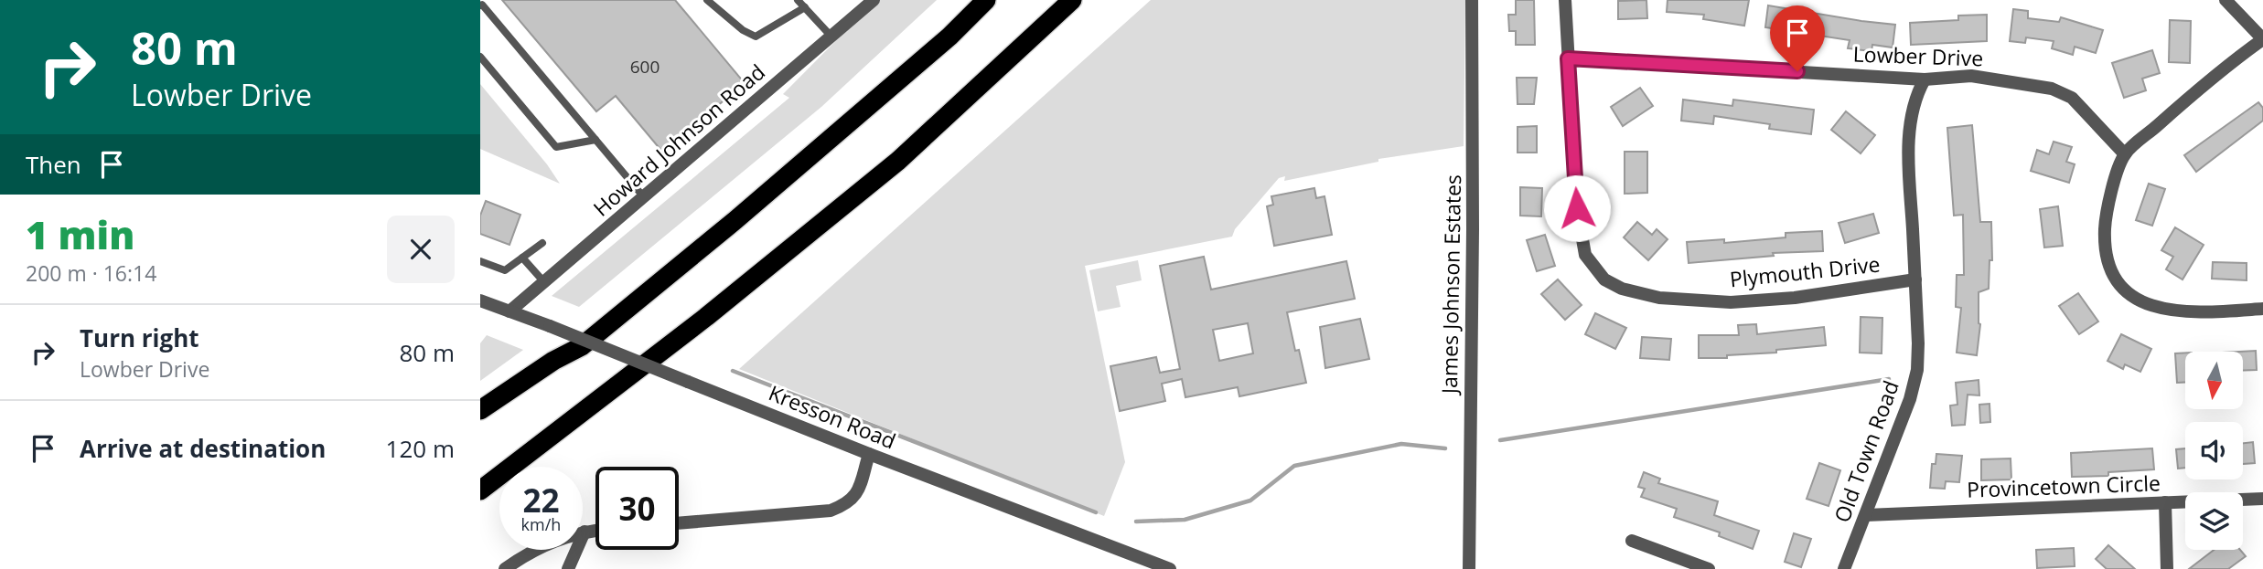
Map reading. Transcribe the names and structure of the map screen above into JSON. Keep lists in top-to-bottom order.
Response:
{
  "streets": {
    "street": [
      "Lowber Drive",
      "Howard Johnson Road",
      "Plymouth Drive",
      "James Johnson Estates",
      "Kresson Road",
      "Old Town Road",
      "Provincetown Circle"
    ]
  },
  "crossings": [
    ["Lowber Drive", "Plymouth Drive"],
    ["Lowber Drive", "Old Town Road"],
    ["Howard Johnson Road", "Kresson Road"],
    ["Plymouth Drive", "Old Town Road"],
    ["Old Town Road", "Provincetown Circle"]
  ],
  "house_numbers": ["600"],
  "north": "bottom",
  "page": {
    "turn": ["80 m", "Lowber Drive"],
    "then": "Then",
    "heading": ["1 min", "200 m · 16:14"],
    "list": [
      {
        "name": "Turn right",
        "note": "Lowber Drive",
        "value": "80 m"
      },
      {
        "name": "Arrive at destination",
        "value": "120 m"
      }
    ],
    "speed": "22 km/h",
    "limit": "30"
  }
}
